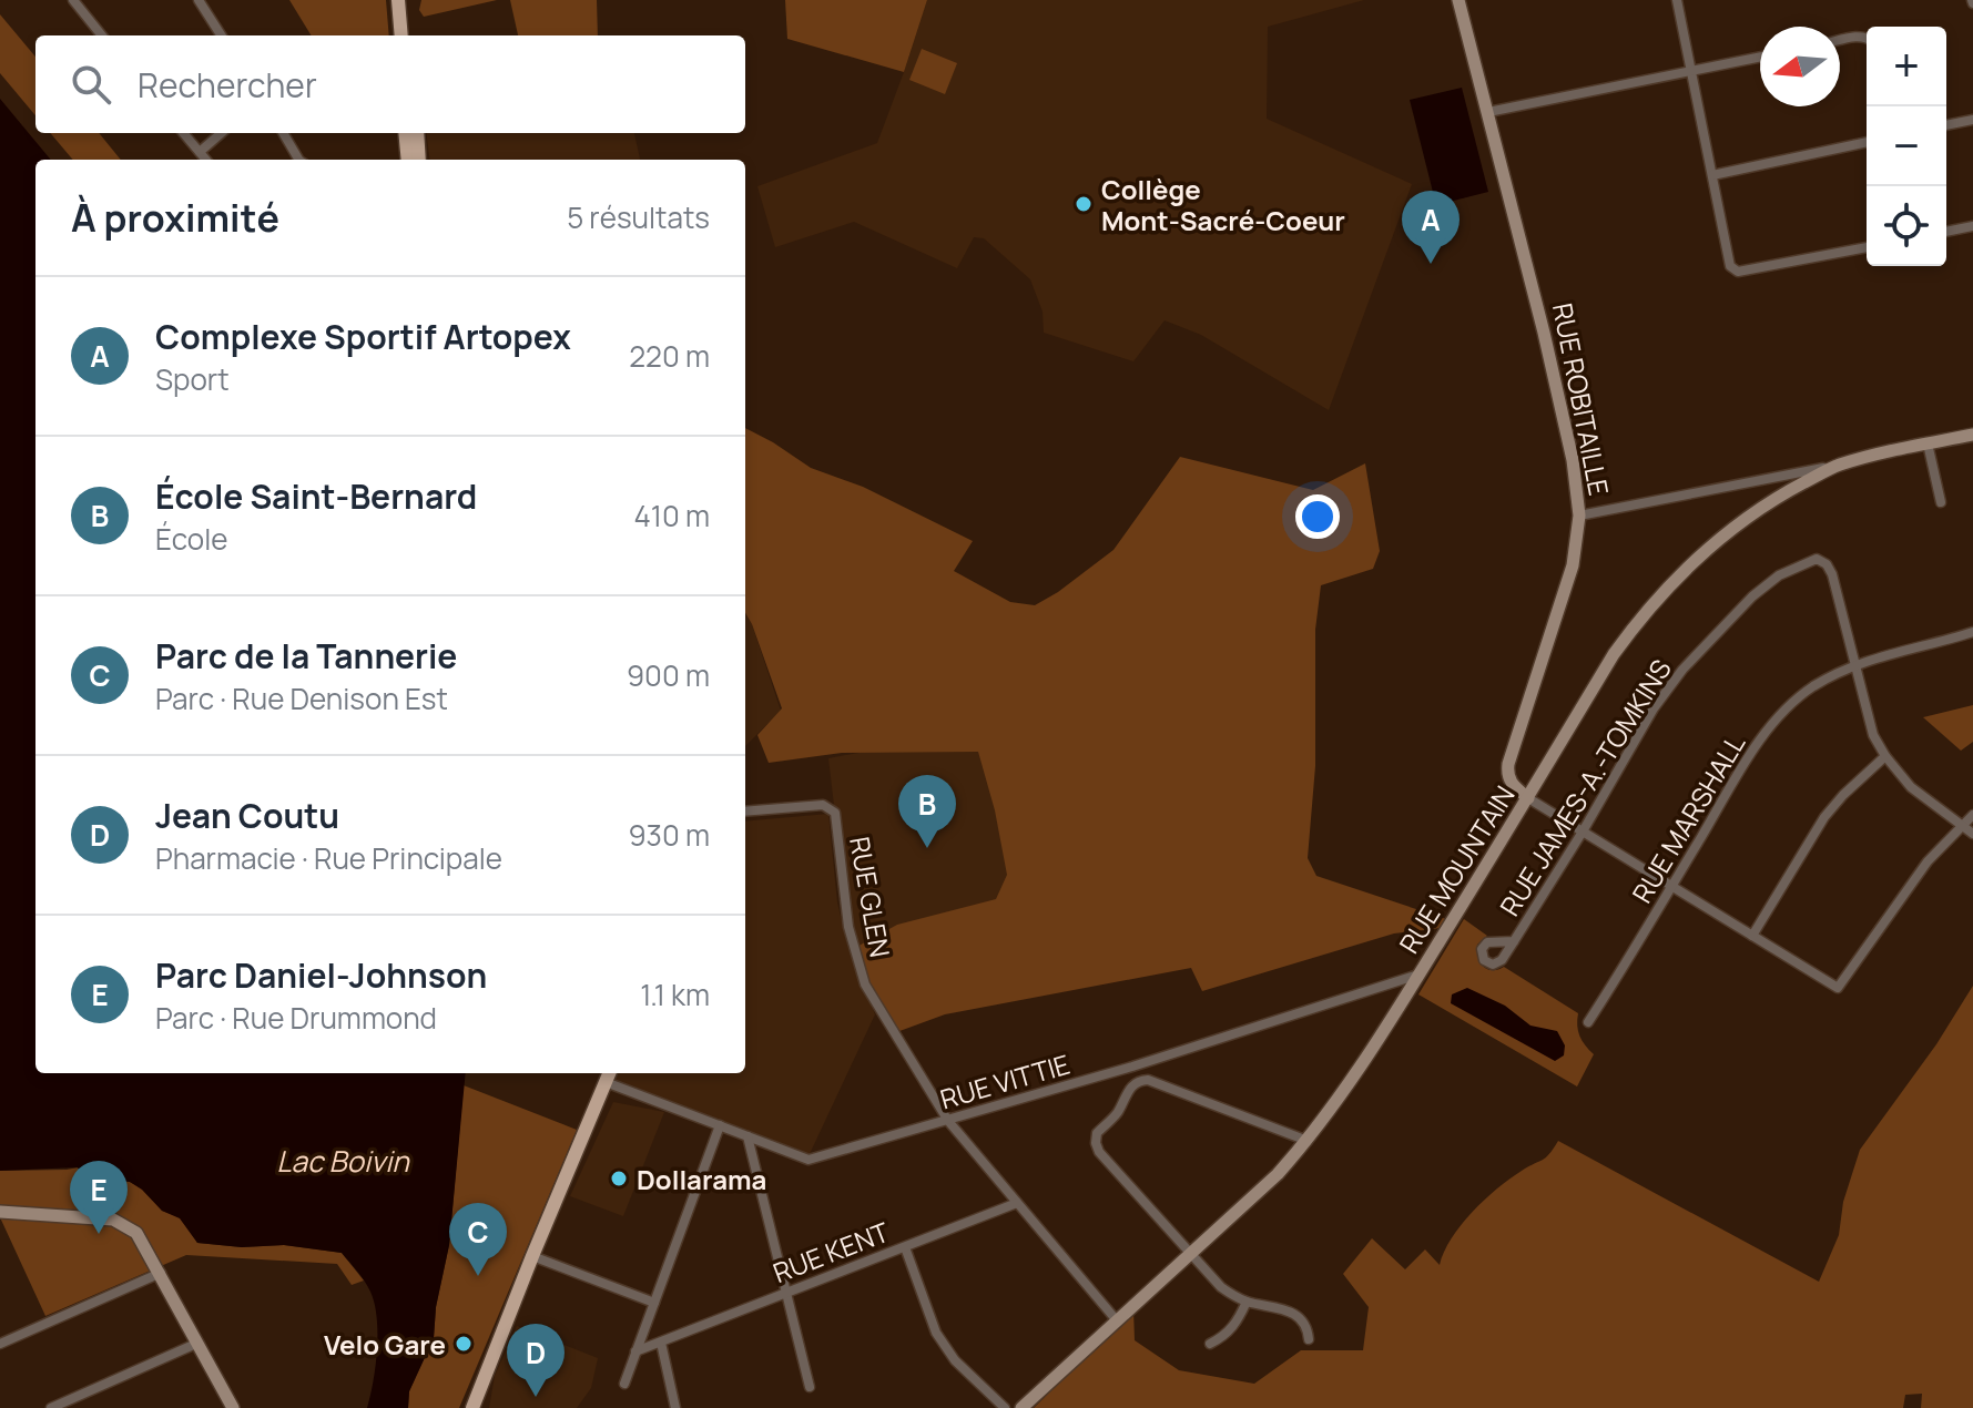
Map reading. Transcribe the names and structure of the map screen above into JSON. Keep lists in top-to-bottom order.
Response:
{
  "streets": {
    "street": [
      "RUE ROBITAILLE",
      "RUE JAMES-A.-TOMKINS",
      "RUE MARSHALL",
      "RUE MOUNTAIN",
      "RUE GLEN",
      "RUE VITTIE",
      "RUE KENT"
    ]
  },
  "crossings": [
    ["RUE ROBITAILLE", "RUE MOUNTAIN"],
    ["RUE JAMES-A.-TOMKINS", "RUE MARSHALL"],
    ["RUE MOUNTAIN", "RUE GLEN"],
    ["RUE MOUNTAIN", "RUE VITTIE"],
    ["RUE GLEN", "RUE VITTIE"],
    ["RUE GLEN", "RUE KENT"]
  ],
  "water": ["Lac Boivin"],
  "places": ["Collège Mont-Sacré-Coeur", "Dollarama", "Velo Gare"],
  "north": "left",
  "page": {
    "map_buttons": ["+", "−"],
    "search": "Rechercher",
    "heading": ["À proximité", "5 résultats"],
    "pins": [
      "A",
      "B",
      "E",
      "C",
      "D"
    ],
    "list": [
      {
        "mark": "A",
        "name": "Complexe Sportif Artopex",
        "note": "Sport",
        "value": "220 m"
      },
      {
        "mark": "B",
        "name": "École Saint-Bernard",
        "note": "École",
        "value": "410 m"
      },
      {
        "mark": "C",
        "name": "Parc de la Tannerie",
        "note": "Parc · Rue Denison Est",
        "value": "900 m"
      },
      {
        "mark": "D",
        "name": "Jean Coutu",
        "note": "Pharmacie · Rue Principale",
        "value": "930 m"
      },
      {
        "mark": "E",
        "name": "Parc Daniel-Johnson",
        "note": "Parc · Rue Drummond",
        "value": "1.1 km"
      }
    ]
  }
}
